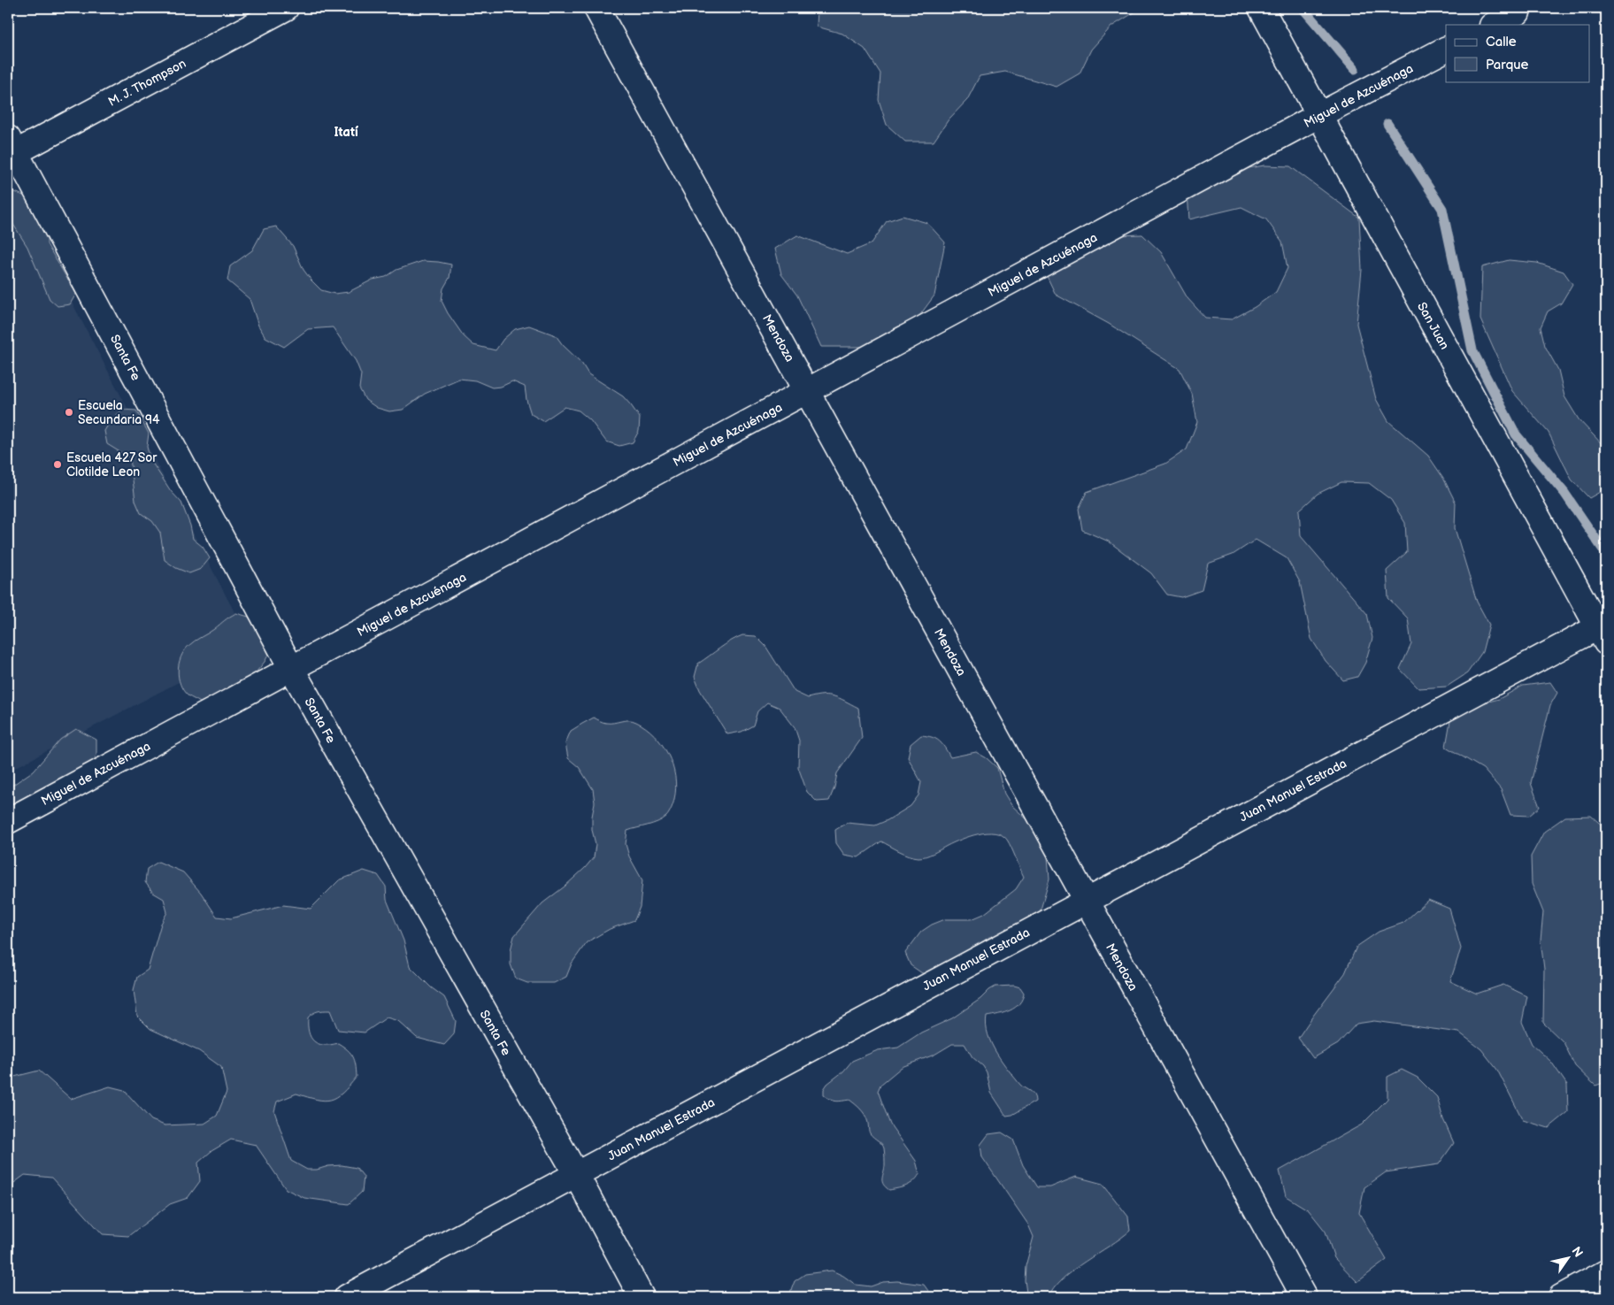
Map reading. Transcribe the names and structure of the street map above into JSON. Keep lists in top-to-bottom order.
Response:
{
  "streets": {
    "street": [
      "M. J. Thompson",
      "Miguel de Azcuénaga",
      "San Juan",
      "Mendoza",
      "Santa Fe",
      "Juan Manuel Estrada"
    ]
  },
  "crossings": [
    ["M. J. Thompson", "Santa Fe"],
    ["Miguel de Azcuénaga", "San Juan"],
    ["Miguel de Azcuénaga", "Mendoza"],
    ["Miguel de Azcuénaga", "Santa Fe"],
    ["San Juan", "Juan Manuel Estrada"],
    ["Mendoza", "Juan Manuel Estrada"],
    ["Santa Fe", "Juan Manuel Estrada"]
  ],
  "districts": ["Itatí"],
  "places": ["Escuela Secundaria 94", "Escuela 427 Sor Clotilde Leon"],
  "legend": ["Calle", "Parque"],
  "north": "top right"
}
